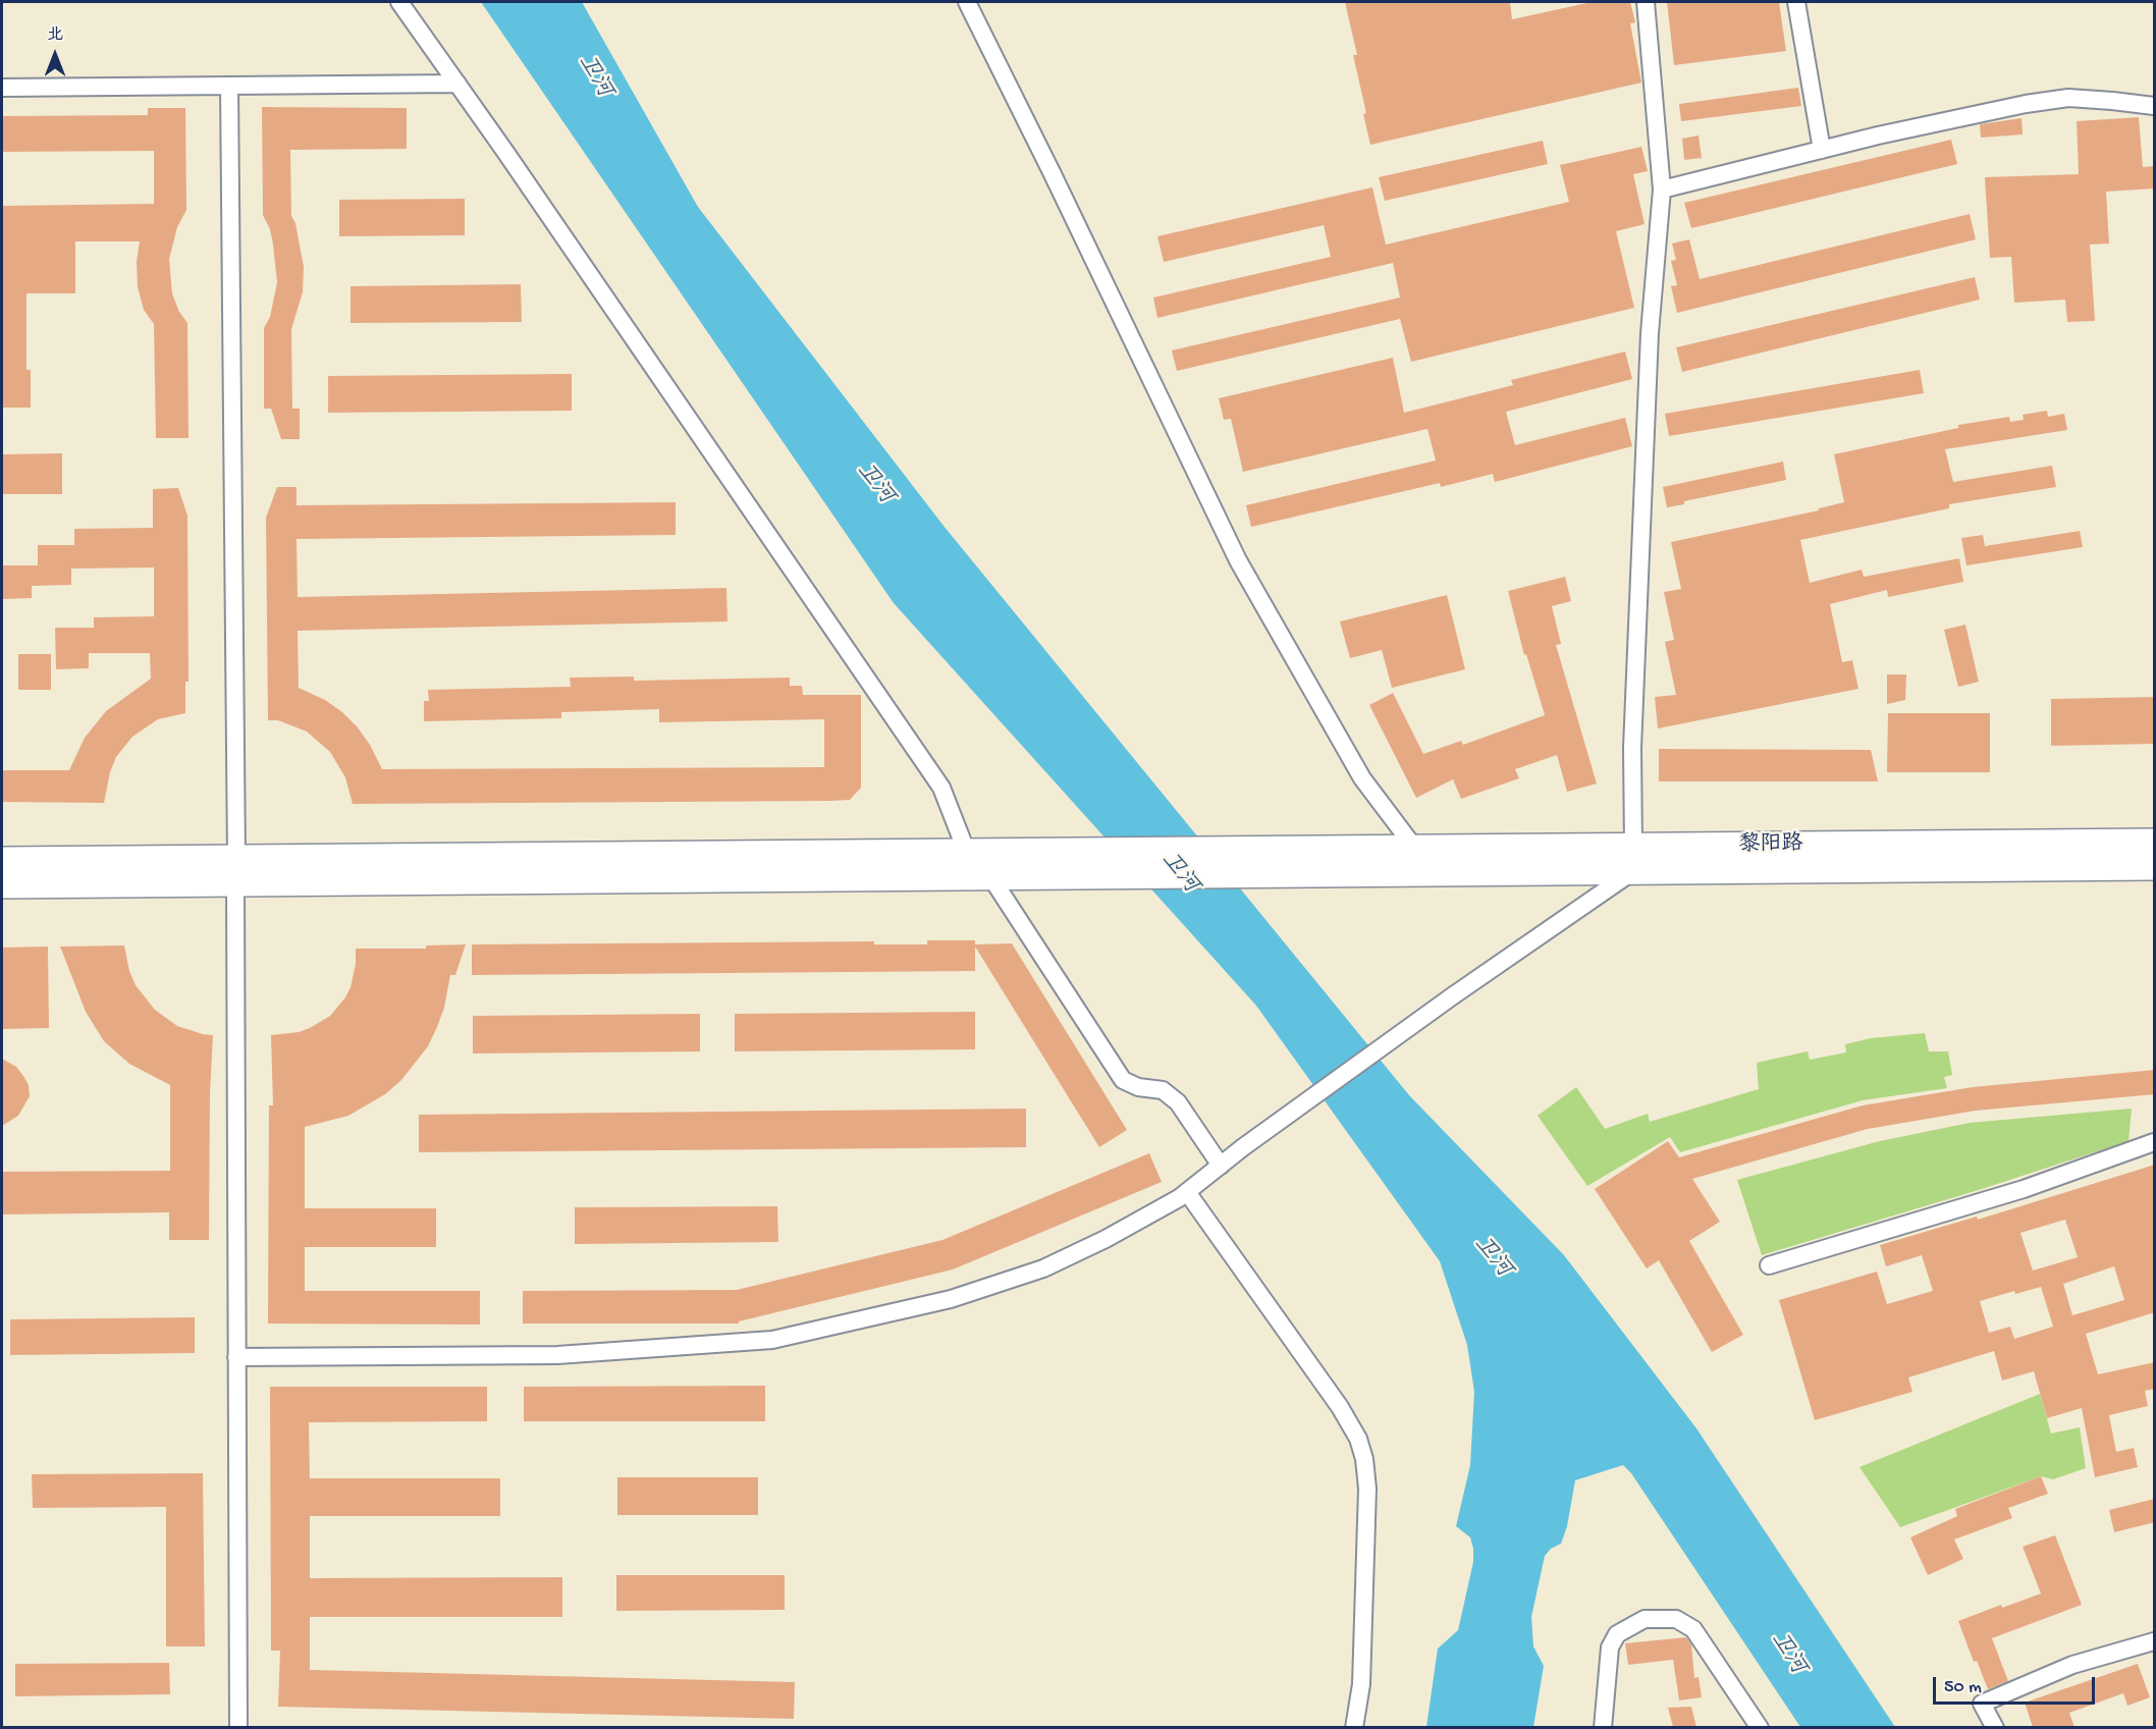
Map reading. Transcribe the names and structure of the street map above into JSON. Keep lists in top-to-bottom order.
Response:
{
  "streets": {
    "main road": ["黎阳路"]
  },
  "water": ["卫河"],
  "scale_bar": "50 m",
  "north": "top"
}
